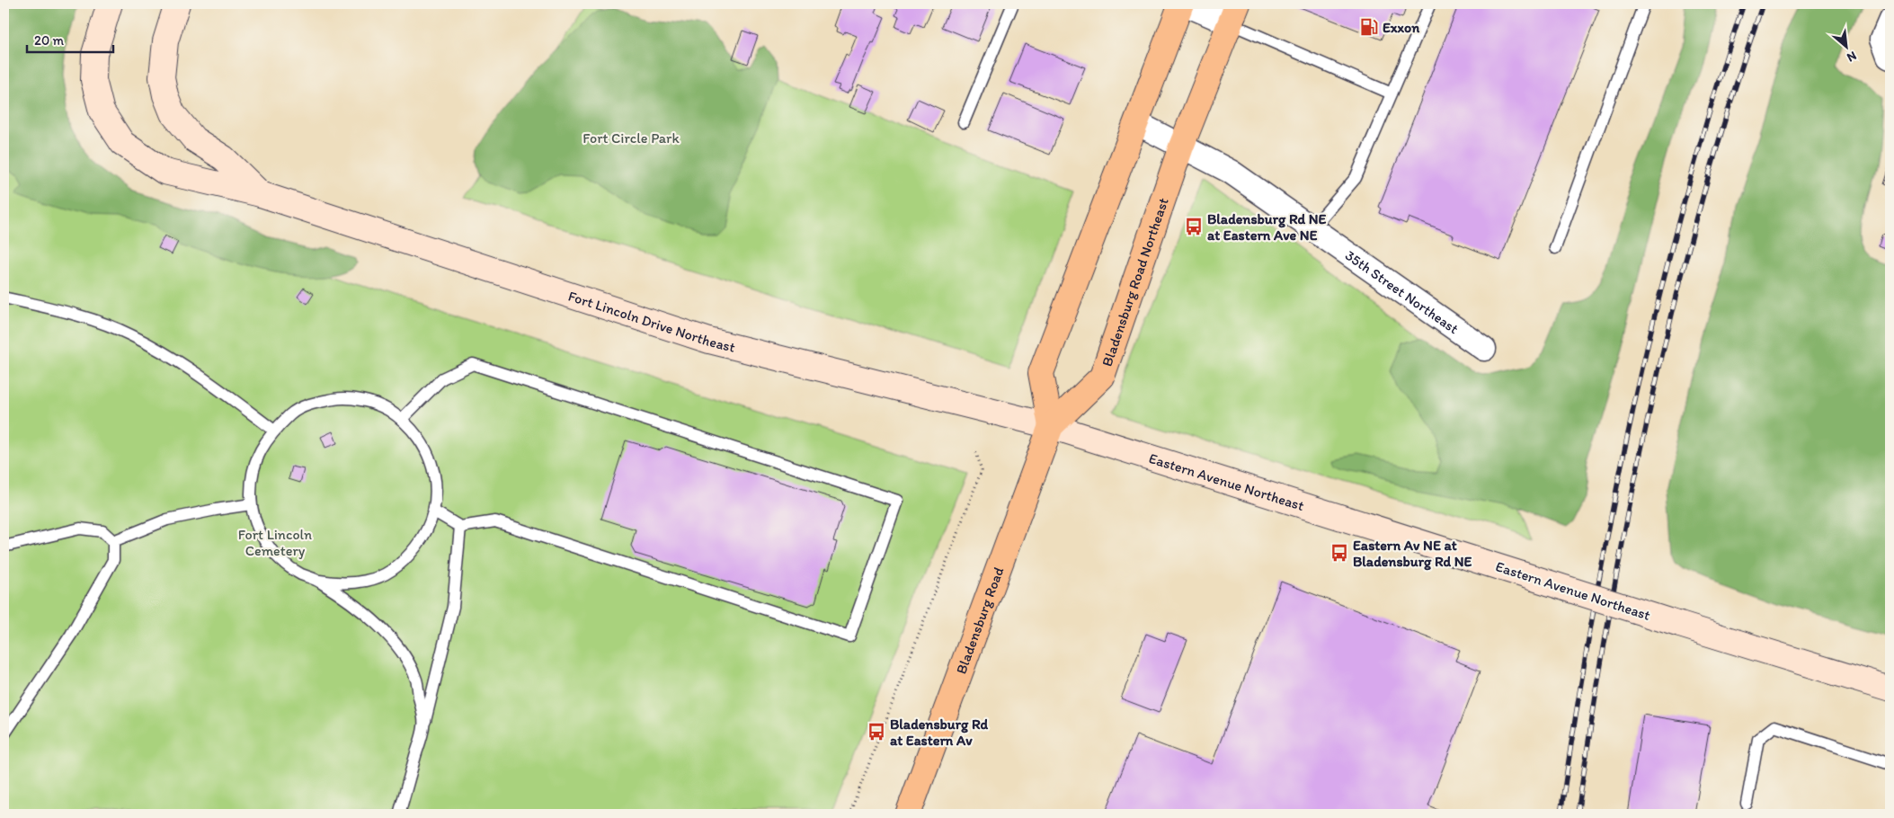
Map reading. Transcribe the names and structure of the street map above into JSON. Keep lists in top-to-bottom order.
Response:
{
  "streets": {
    "main road": ["Bladensburg Road Northeast", "Bladensburg Road"],
    "street": ["35th Street Northeast", "Fort Lincoln Drive Northeast", "Eastern Avenue Northeast"]
  },
  "crossings": [
    ["Bladensburg Road Northeast", "35th Street Northeast"],
    ["Bladensburg Road Northeast", "Fort Lincoln Drive Northeast"],
    ["Bladensburg Road Northeast", "Eastern Avenue Northeast"],
    ["Bladensburg Road Northeast", "Bladensburg Road"],
    ["Fort Lincoln Drive Northeast", "Eastern Avenue Northeast"],
    ["Fort Lincoln Drive Northeast", "Bladensburg Road"],
    ["Eastern Avenue Northeast", "Bladensburg Road"]
  ],
  "parks": ["Fort Circle Park", "Fort Lincoln Cemetery"],
  "places": {
    "fuel station": ["Exxon"],
    "bus stop": ["Bladensburg Rd NE at Eastern Ave NE", "Eastern Av NE at Bladensburg Rd NE", "Bladensburg Rd at Eastern Av"]
  },
  "scale_bar": "20 m",
  "north": "bottom right"
}
